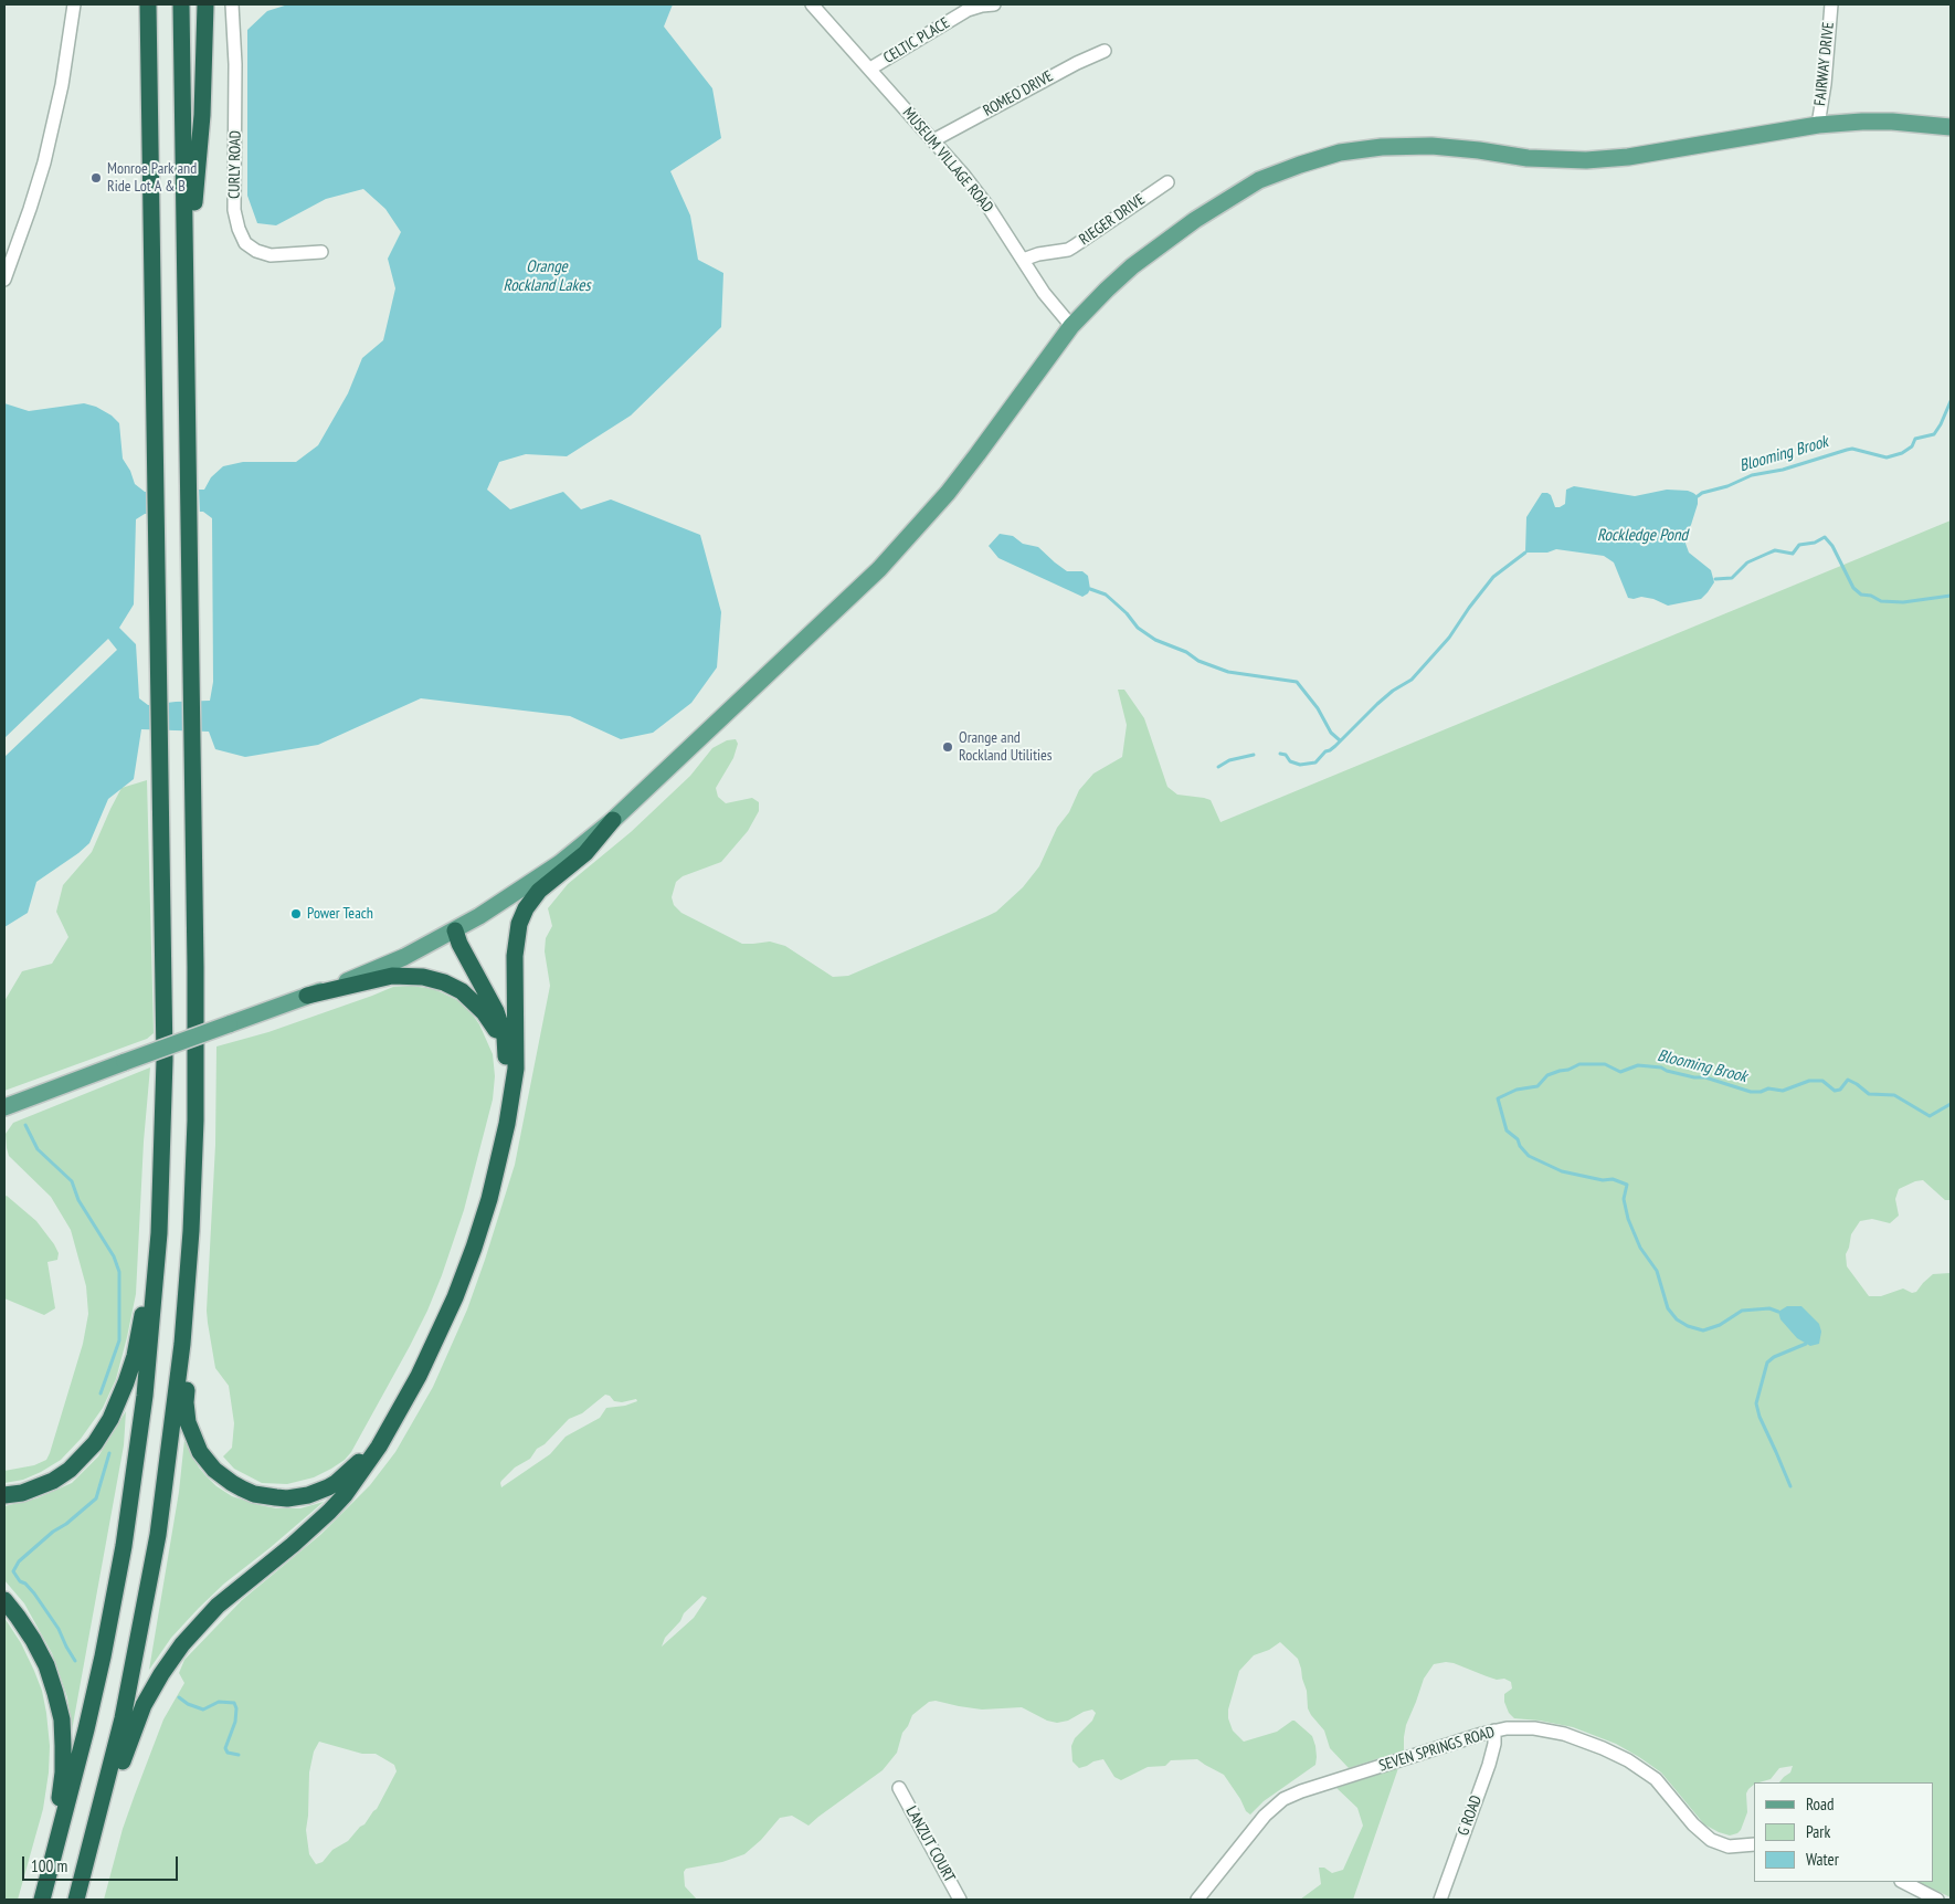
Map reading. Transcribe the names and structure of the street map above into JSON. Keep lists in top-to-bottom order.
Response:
{
  "streets": {
    "street": [
      "CELTIC PLACE",
      "FAIRWAY DRIVE",
      "ROMEO DRIVE",
      "MUSEUM VILLAGE ROAD",
      "CURLY ROAD",
      "RIEGER DRIVE",
      "SEVEN SPRINGS ROAD",
      "G ROAD",
      "LANZUT COURT"
    ]
  },
  "crossings": [
    ["CELTIC PLACE", "MUSEUM VILLAGE ROAD"],
    ["ROMEO DRIVE", "MUSEUM VILLAGE ROAD"],
    ["MUSEUM VILLAGE ROAD", "RIEGER DRIVE"],
    ["SEVEN SPRINGS ROAD", "G ROAD"]
  ],
  "water": ["Orange Rockland Lakes", "Blooming Brook", "Rockledge Pond"],
  "places": ["Monroe Park and Ride Lot A & B", "Orange and Rockland Utilities", "Power Teach"],
  "legend": ["Road", "Park", "Water"],
  "scale_bar": "100 m"
}
